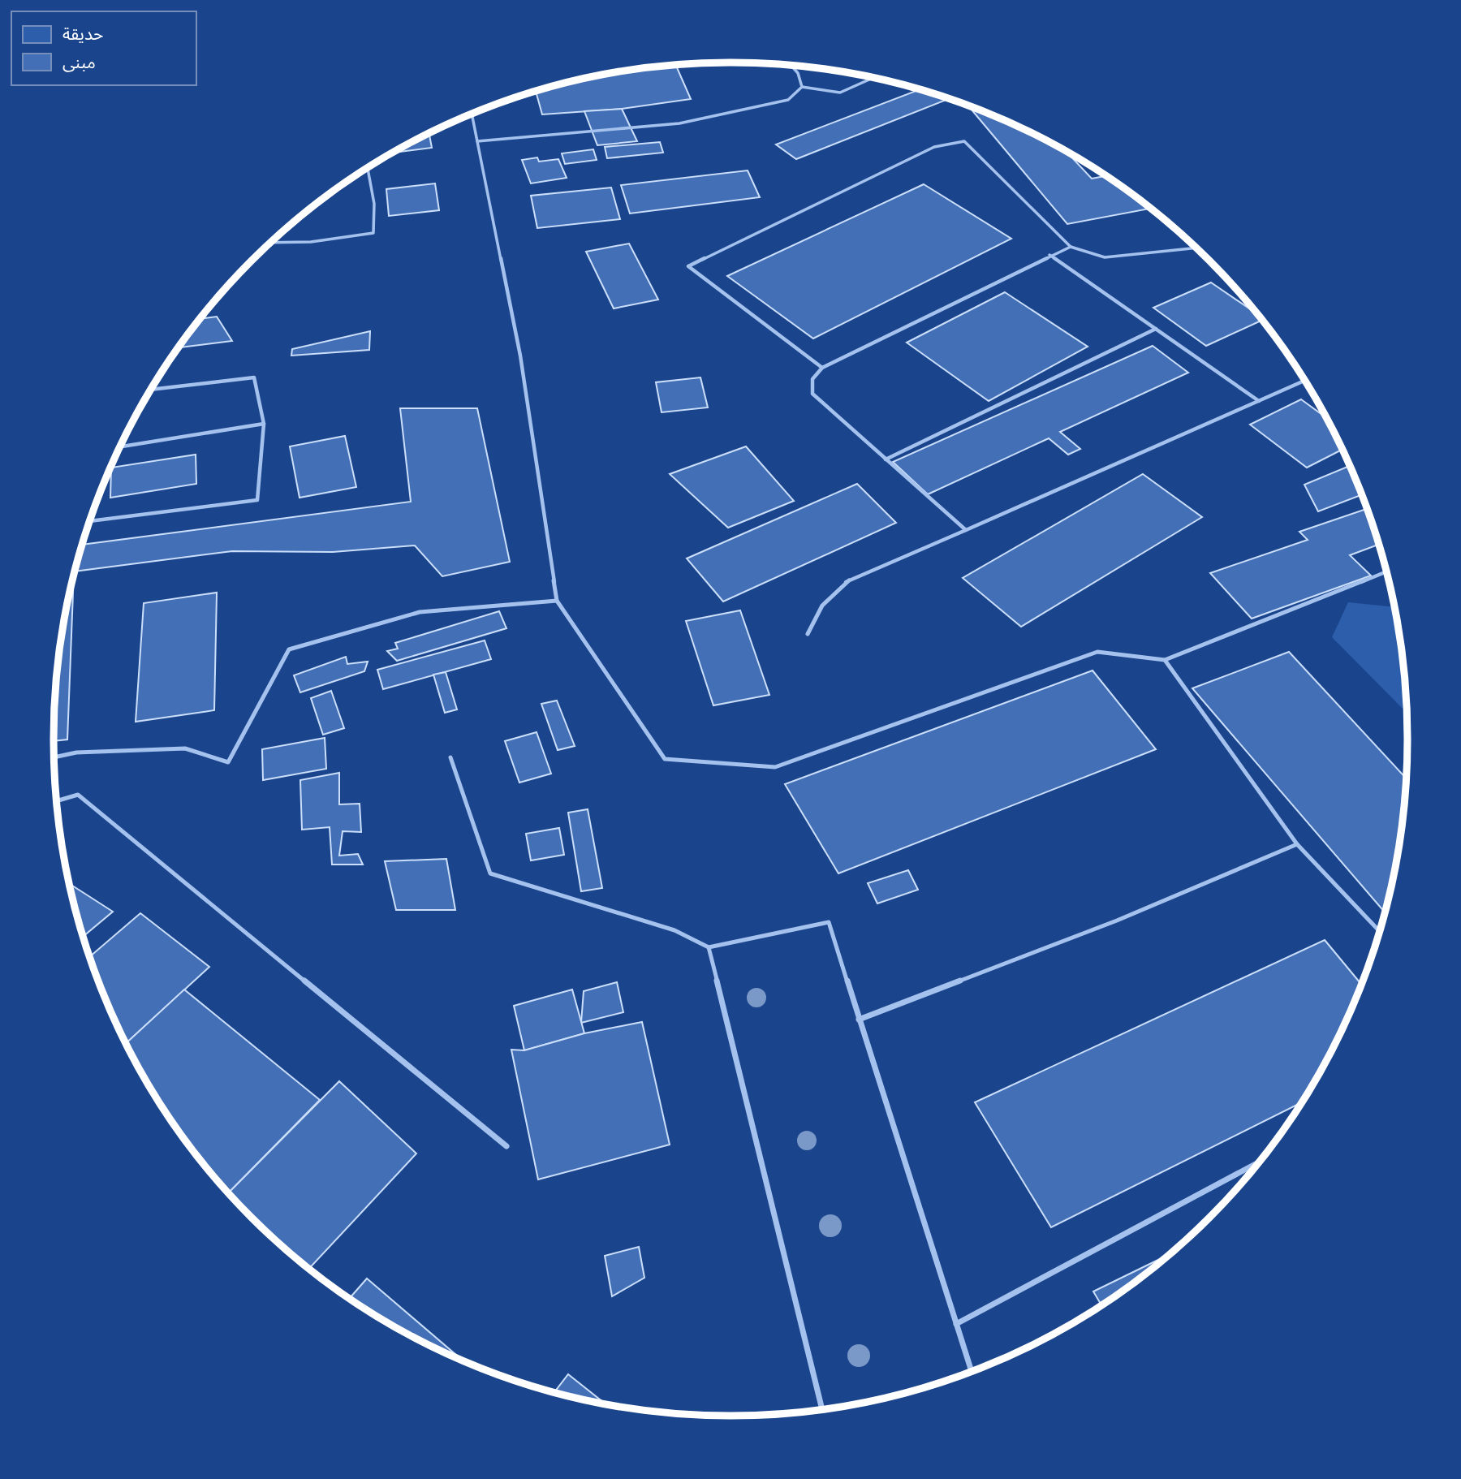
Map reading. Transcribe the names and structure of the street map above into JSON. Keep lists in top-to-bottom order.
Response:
{
  "legend": ["حديقة", "مبنى"]
}
